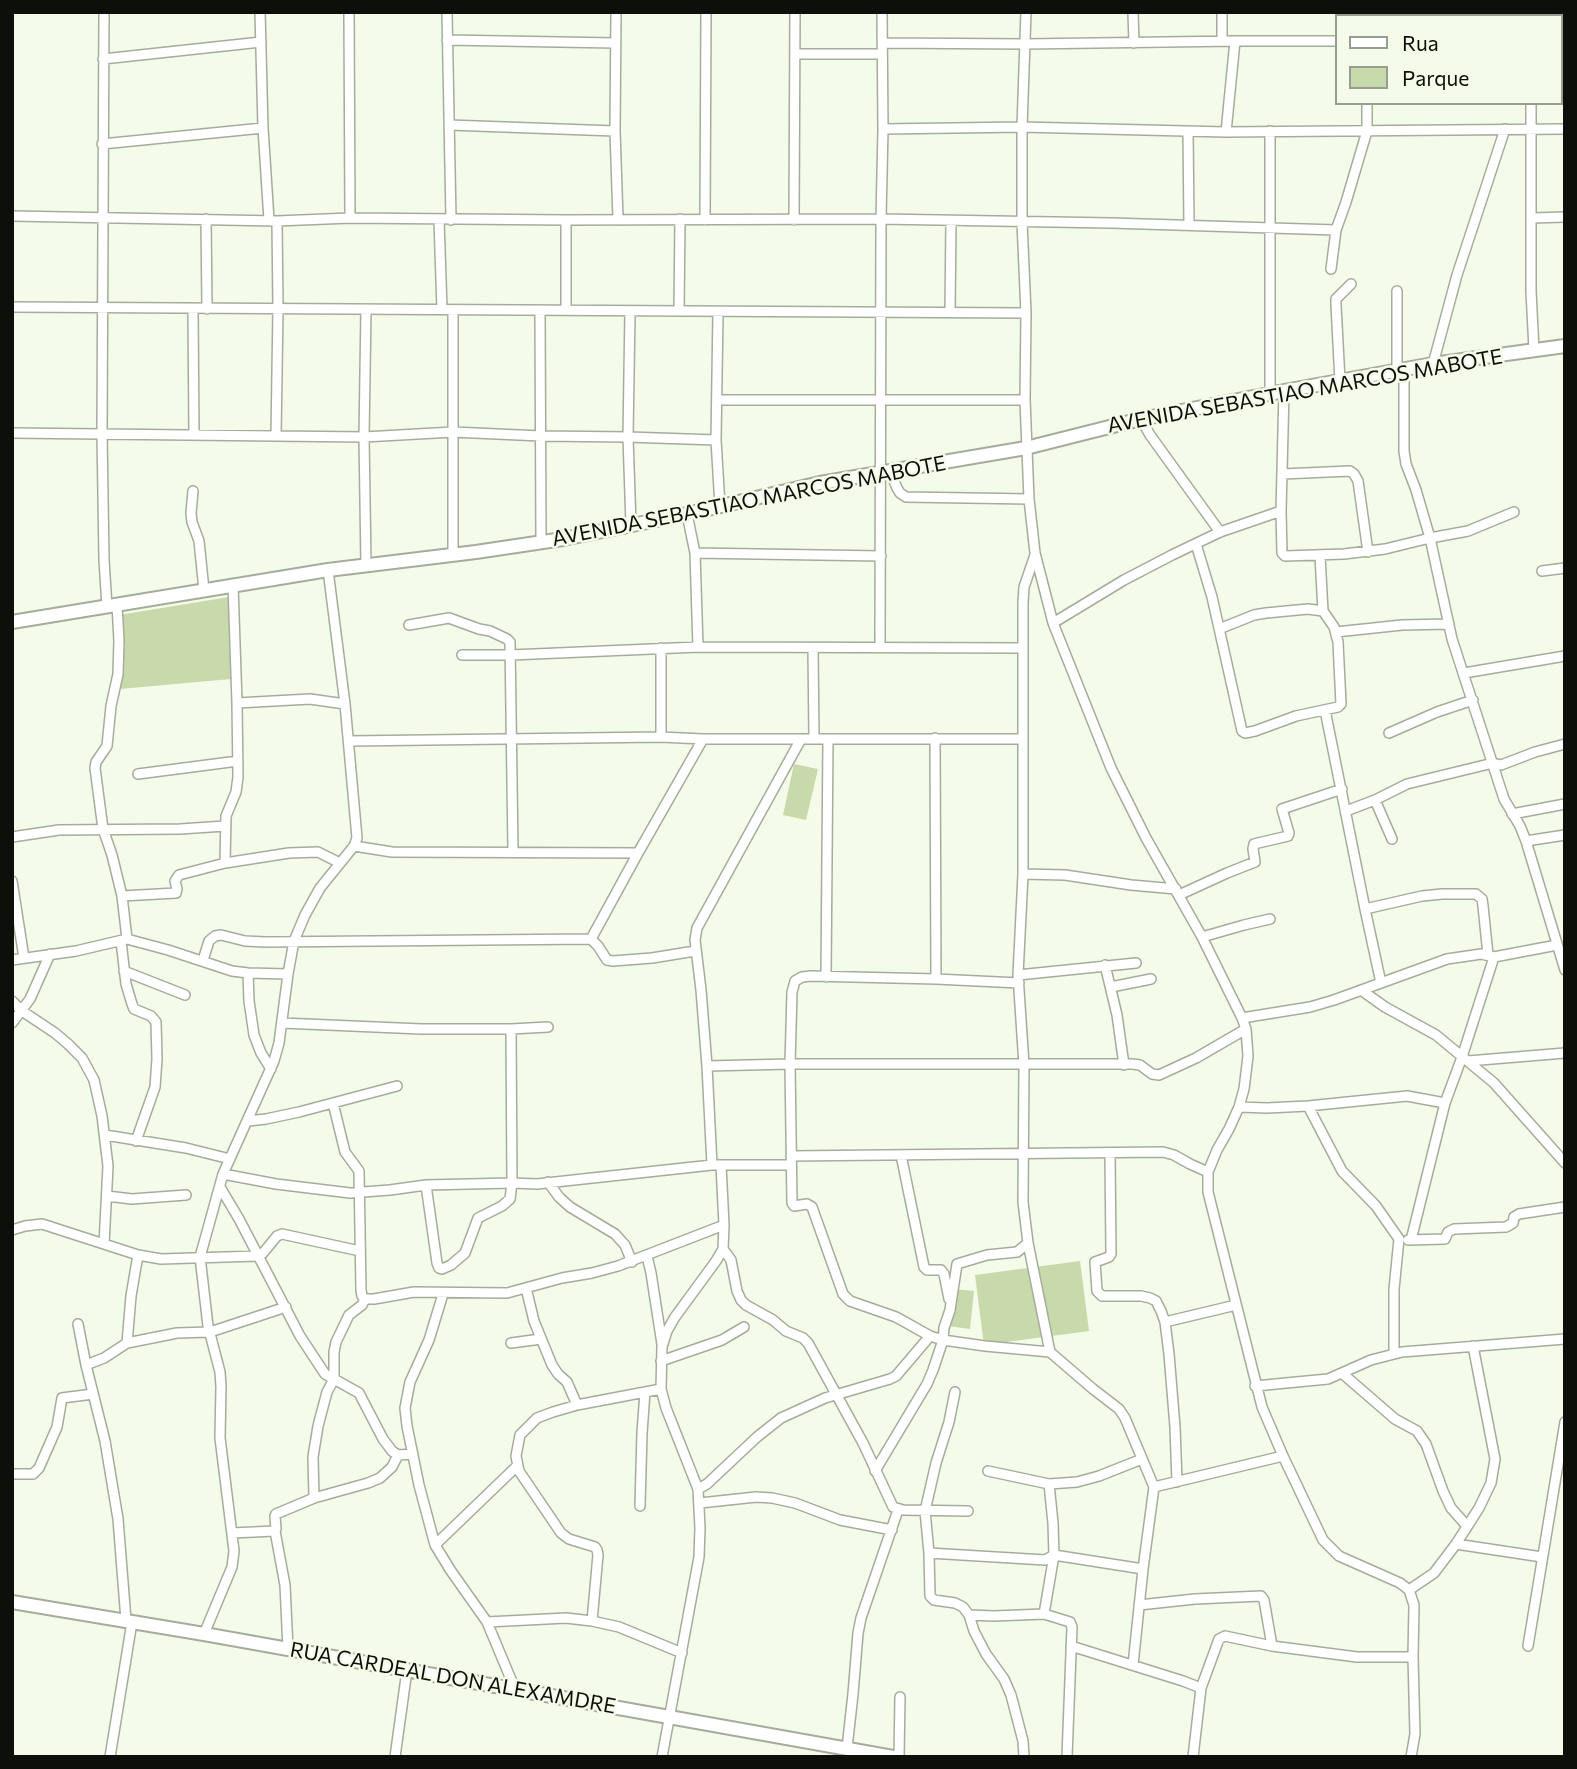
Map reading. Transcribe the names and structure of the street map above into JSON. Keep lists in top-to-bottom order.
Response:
{
  "streets": {
    "main road": ["AVENIDA SEBASTIAO MARCOS MABOTE", "RUA CARDEAL DON ALEXAMDRE"]
  },
  "legend": ["Rua", "Parque"]
}
